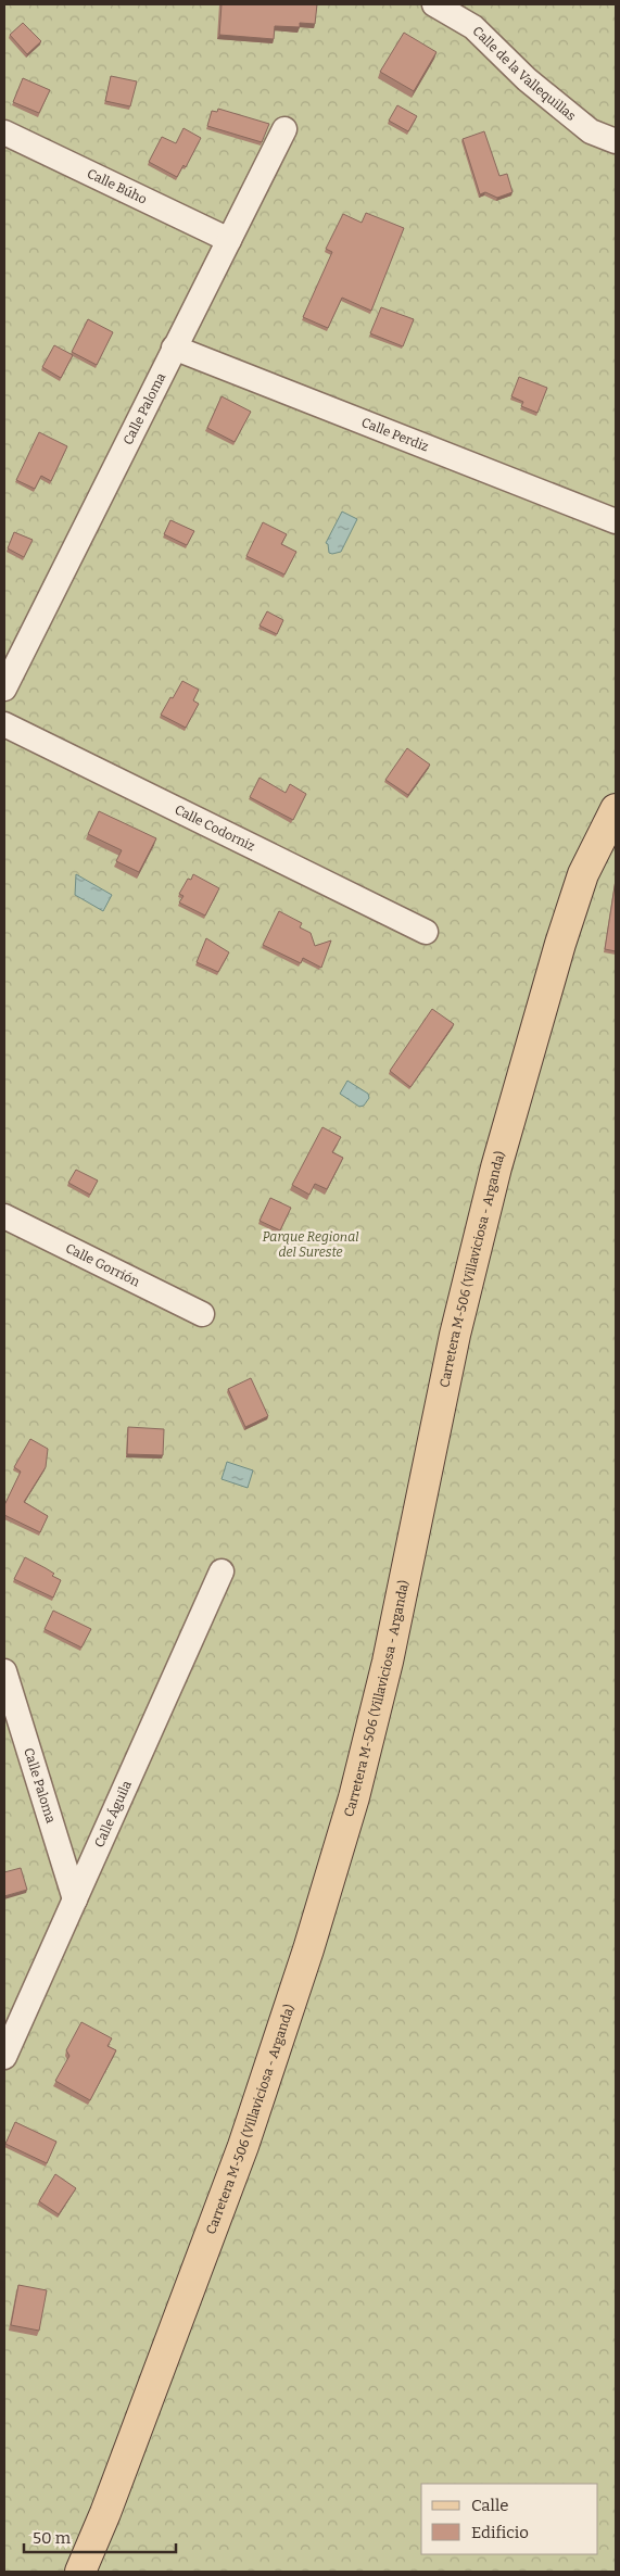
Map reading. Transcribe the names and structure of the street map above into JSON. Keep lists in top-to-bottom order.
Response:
{
  "streets": {
    "main road": ["Carretera M-506 (Villaviciosa - Arganda)"],
    "street": [
      "Calle de la Vallequillas",
      "Calle Búho",
      "Calle Paloma",
      "Calle Perdiz",
      "Calle Codorniz",
      "Calle Gorrión",
      "Calle Águila"
    ]
  },
  "crossings": [
    ["Calle Búho", "Calle Paloma"],
    ["Calle Paloma", "Calle Perdiz"],
    ["Calle Paloma", "Calle Águila"]
  ],
  "parks": ["Parque Regional del Sureste"],
  "legend": ["Calle", "Edificio"],
  "scale_bar": "50 m"
}
